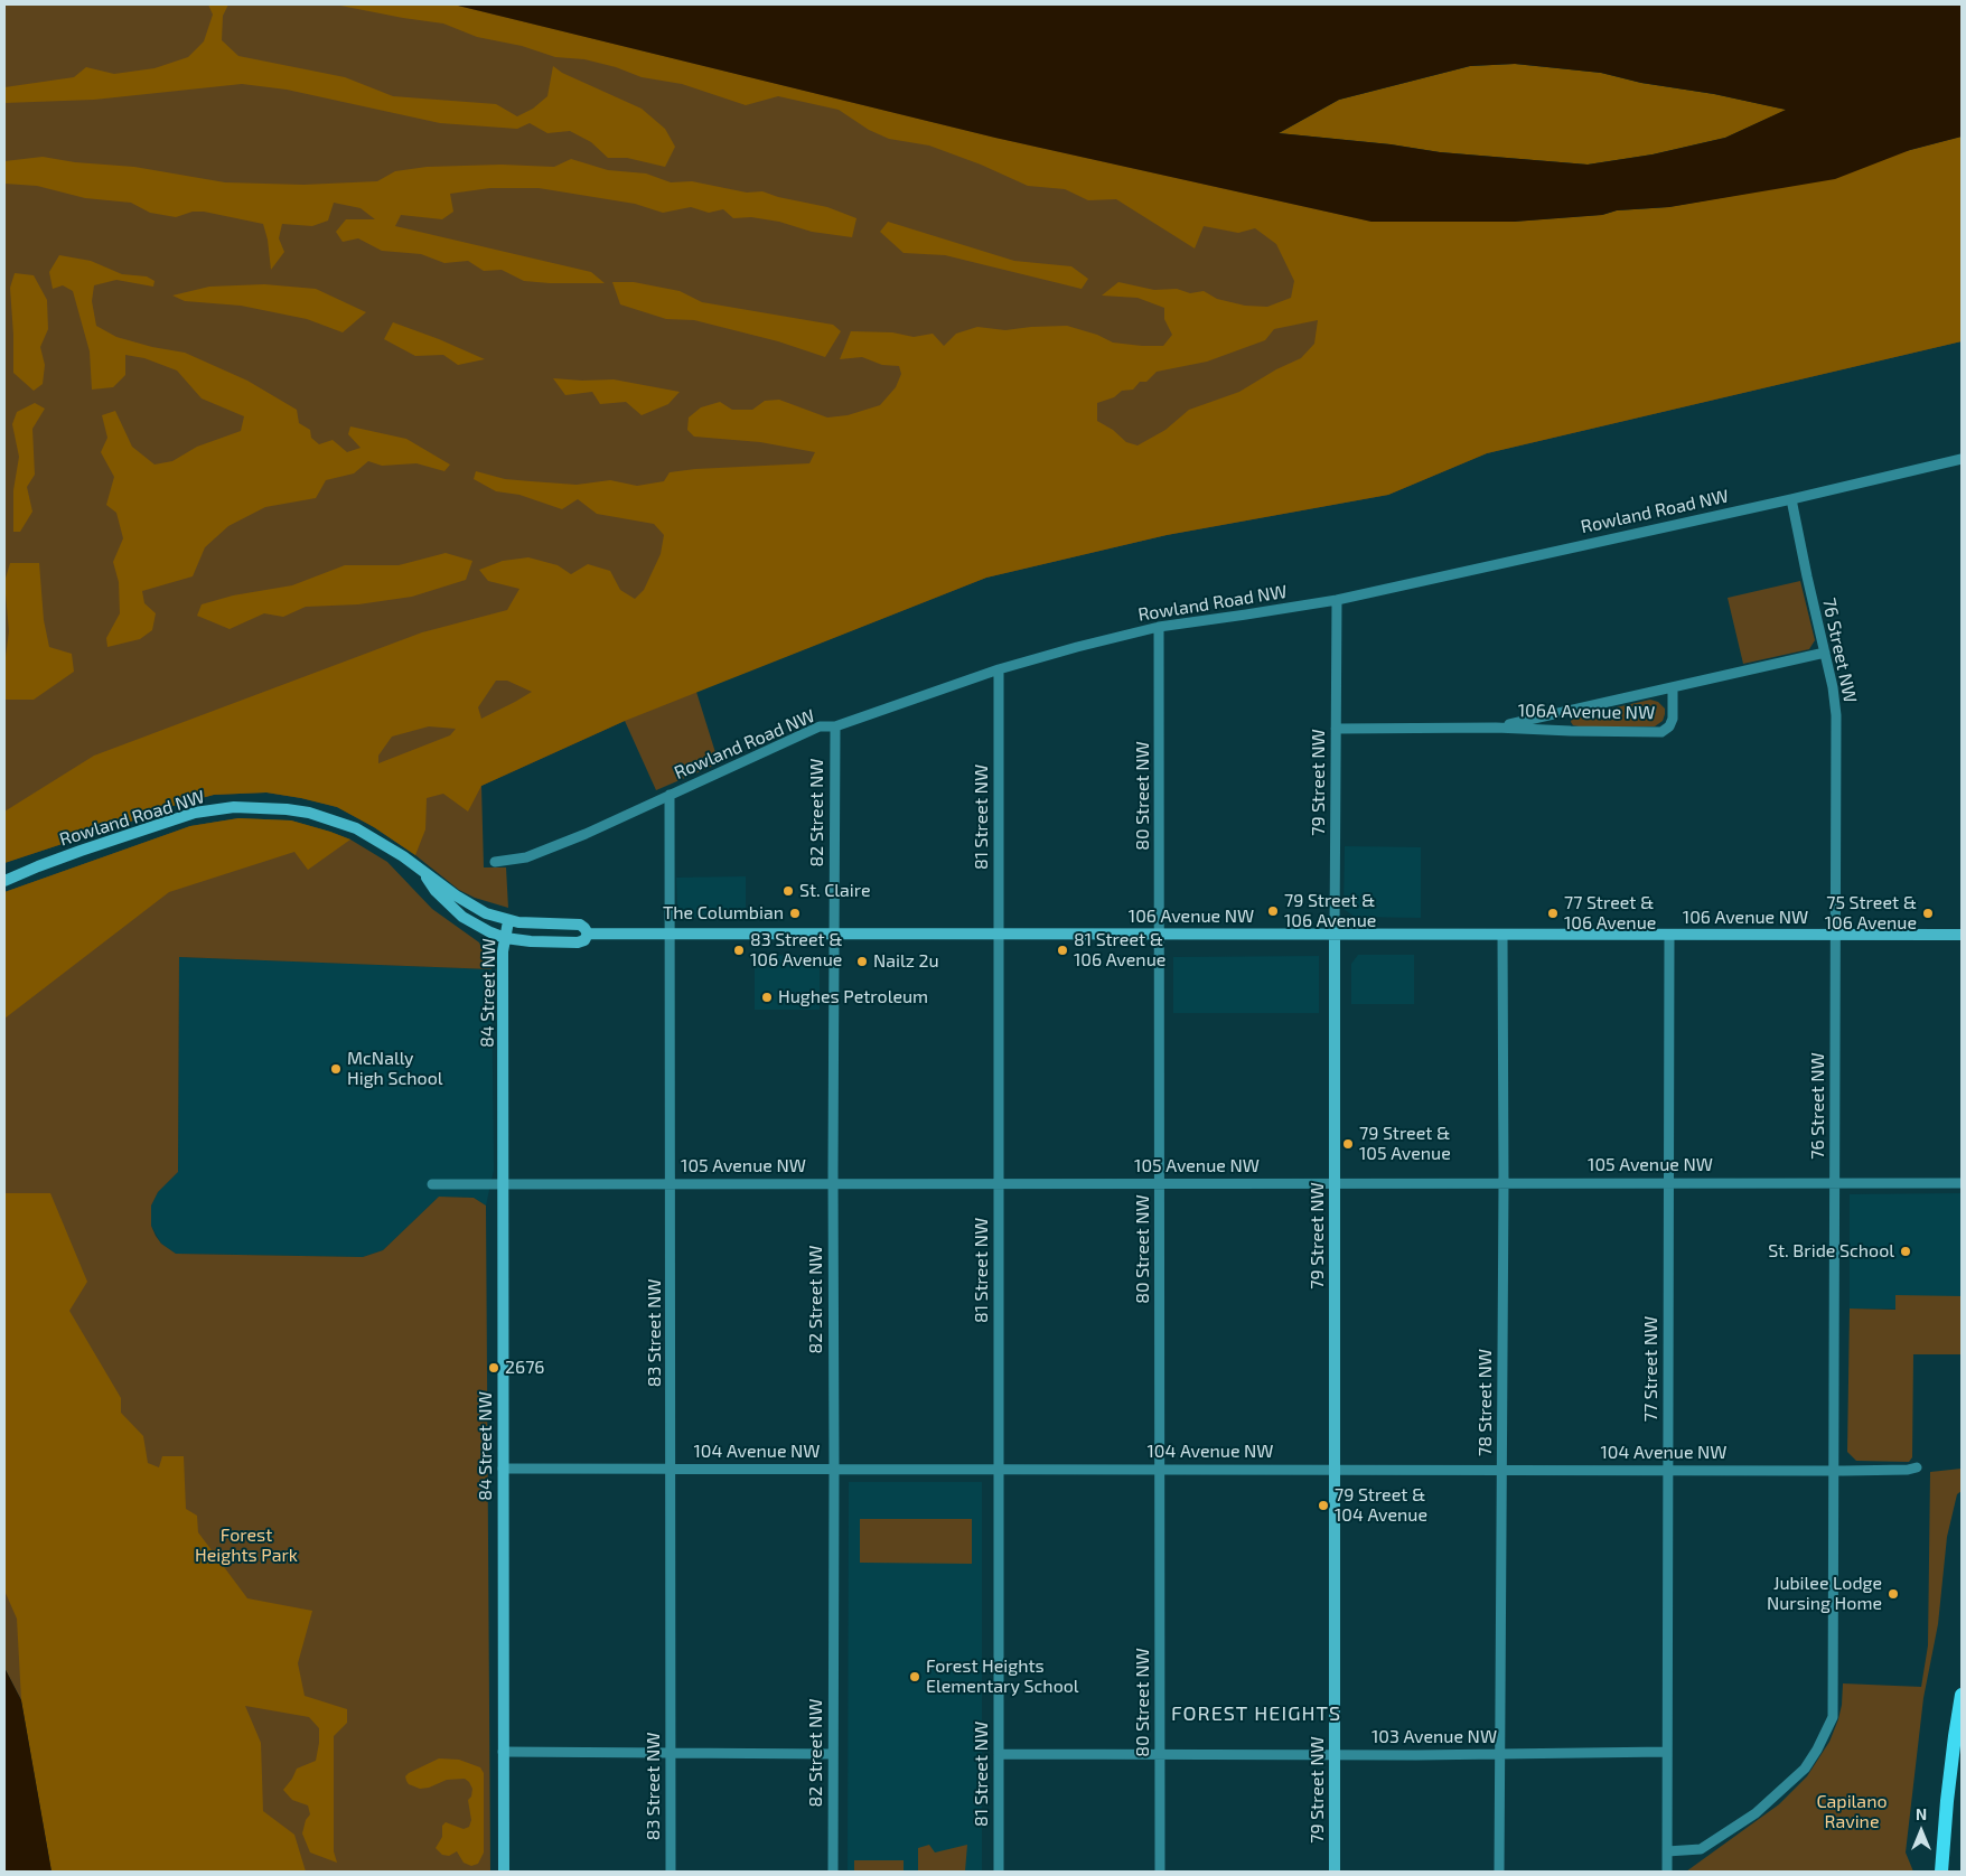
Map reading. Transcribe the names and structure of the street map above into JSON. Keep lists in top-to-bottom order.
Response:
{
  "streets": {
    "main road": [
      "Rowland Road NW",
      "79 Street NW",
      "106 Avenue NW",
      "84 Street NW"
    ],
    "street": [
      "76 Street NW",
      "106A Avenue NW",
      "80 Street NW",
      "82 Street NW",
      "81 Street NW",
      "105 Avenue NW",
      "83 Street NW",
      "77 Street NW",
      "78 Street NW",
      "104 Avenue NW",
      "103 Avenue NW"
    ]
  },
  "crossings": [
    ["Rowland Road NW", "76 Street NW"],
    ["Rowland Road NW", "79 Street NW"],
    ["Rowland Road NW", "80 Street NW"],
    ["Rowland Road NW", "82 Street NW"],
    ["Rowland Road NW", "81 Street NW"],
    ["Rowland Road NW", "106 Avenue NW"],
    ["Rowland Road NW", "84 Street NW"],
    ["Rowland Road NW", "83 Street NW"],
    ["76 Street NW", "106A Avenue NW"],
    ["76 Street NW", "106 Avenue NW"],
    ["76 Street NW", "105 Avenue NW"],
    ["76 Street NW", "77 Street NW"],
    ["76 Street NW", "104 Avenue NW"],
    ["106A Avenue NW", "79 Street NW"],
    ["79 Street NW", "106 Avenue NW"],
    ["79 Street NW", "105 Avenue NW"],
    ["79 Street NW", "104 Avenue NW"],
    ["79 Street NW", "103 Avenue NW"],
    ["80 Street NW", "106 Avenue NW"],
    ["80 Street NW", "105 Avenue NW"],
    ["80 Street NW", "104 Avenue NW"],
    ["80 Street NW", "103 Avenue NW"],
    ["82 Street NW", "106 Avenue NW"],
    ["82 Street NW", "105 Avenue NW"],
    ["82 Street NW", "104 Avenue NW"],
    ["81 Street NW", "106 Avenue NW"],
    ["81 Street NW", "105 Avenue NW"],
    ["81 Street NW", "104 Avenue NW"],
    ["81 Street NW", "103 Avenue NW"],
    ["106 Avenue NW", "84 Street NW"],
    ["106 Avenue NW", "83 Street NW"],
    ["106 Avenue NW", "77 Street NW"],
    ["106 Avenue NW", "78 Street NW"],
    ["84 Street NW", "105 Avenue NW"],
    ["84 Street NW", "104 Avenue NW"],
    ["105 Avenue NW", "83 Street NW"],
    ["105 Avenue NW", "77 Street NW"],
    ["105 Avenue NW", "78 Street NW"],
    ["83 Street NW", "104 Avenue NW"],
    ["77 Street NW", "104 Avenue NW"],
    ["77 Street NW", "103 Avenue NW"],
    ["78 Street NW", "104 Avenue NW"],
    ["78 Street NW", "103 Avenue NW"]
  ],
  "districts": ["FOREST HEIGHTS"],
  "parks": ["Forest Heights Park", "Capilano Ravine"],
  "places": [
    "St. Claire",
    "79 Street & 106 Avenue",
    "The Columbian",
    "77 Street & 106 Avenue",
    "75 Street & 106 Avenue",
    "83 Street & 106 Avenue",
    "81 Street & 106 Avenue",
    "Nailz 2u",
    "Hughes Petroleum",
    "McNally High School",
    "79 Street & 105 Avenue",
    "St. Bride School",
    "2676",
    "79 Street & 104 Avenue",
    "Jubilee Lodge Nursing Home",
    "Forest Heights Elementary School"
  ],
  "north": "top"
}
